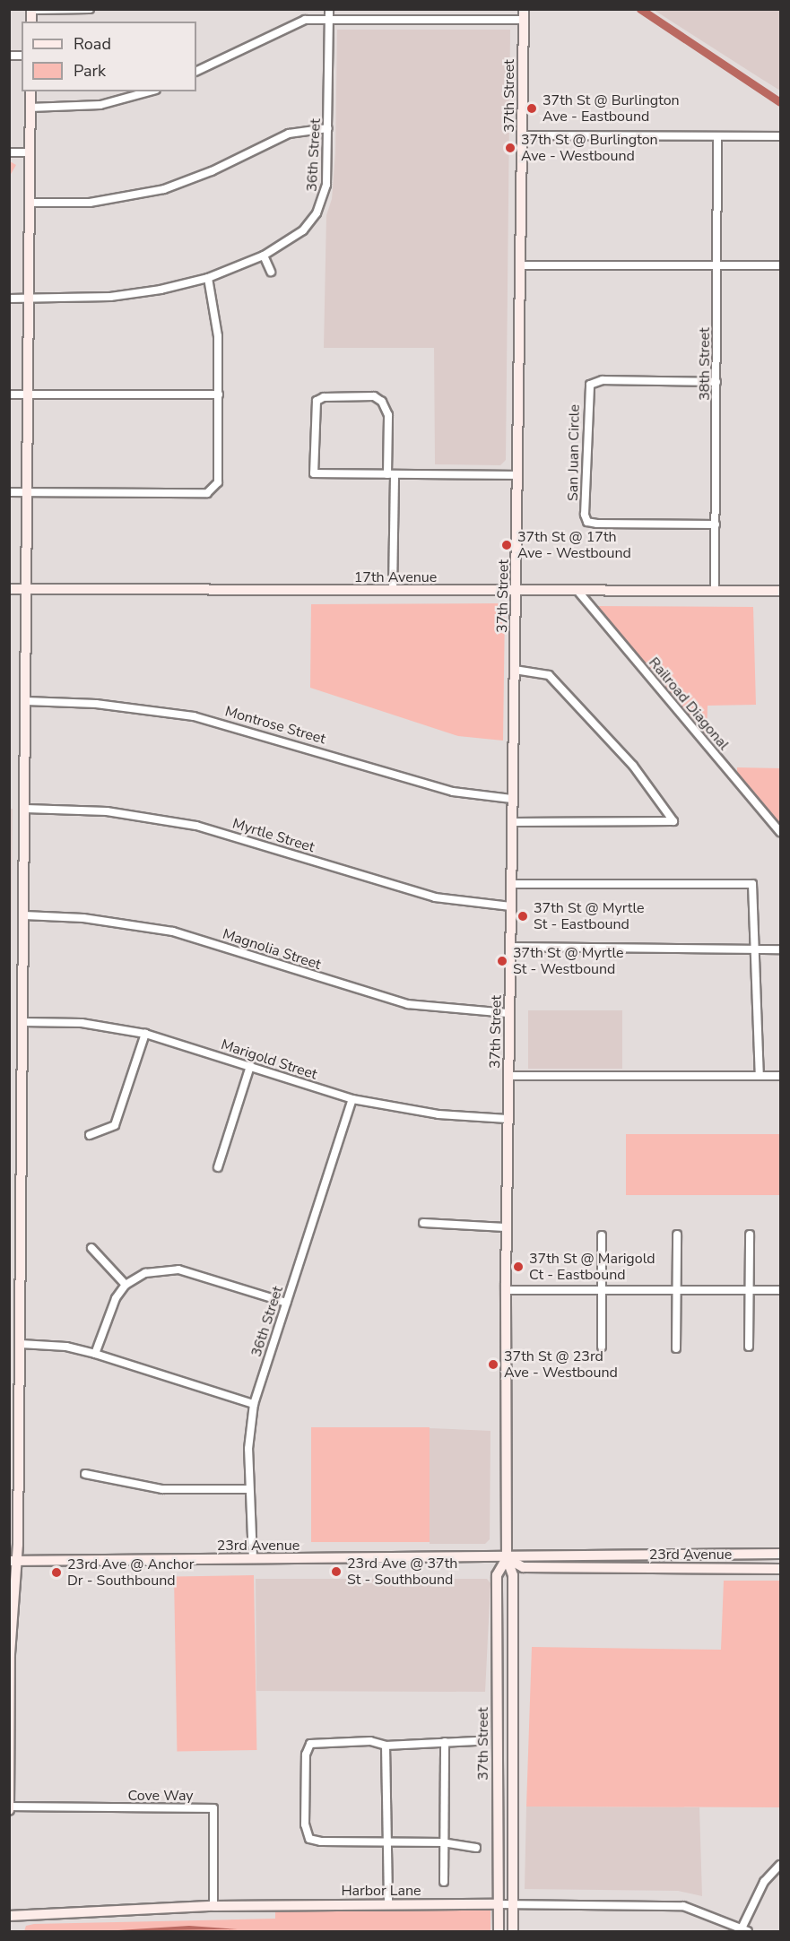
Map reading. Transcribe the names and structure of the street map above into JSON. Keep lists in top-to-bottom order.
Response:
{
  "streets": {
    "main road": [
      "37th Street",
      "17th Avenue",
      "23rd Avenue",
      "Harbor Lane"
    ],
    "street": [
      "36th Street",
      "38th Street",
      "San Juan Circle",
      "Railroad Diagonal",
      "Montrose Street",
      "Myrtle Street",
      "Magnolia Street",
      "Marigold Street",
      "Cove Way"
    ]
  },
  "crossings": [
    ["37th Street", "17th Avenue"],
    ["37th Street", "Montrose Street"],
    ["37th Street", "Myrtle Street"],
    ["37th Street", "Magnolia Street"],
    ["37th Street", "Marigold Street"],
    ["37th Street", "23rd Avenue"],
    ["37th Street", "Harbor Lane"],
    ["36th Street", "Marigold Street"],
    ["36th Street", "23rd Avenue"],
    ["38th Street", "San Juan Circle"],
    ["38th Street", "17th Avenue"],
    ["17th Avenue", "Railroad Diagonal"],
    ["Cove Way", "Harbor Lane"]
  ],
  "places": [
    "37th St @ Burlington Ave - Eastbound",
    "37th St @ Burlington Ave - Westbound",
    "37th St @ 17th Ave - Westbound",
    "37th St @ Myrtle St - Eastbound",
    "37th St @ Myrtle St - Westbound",
    "37th St @ Marigold Ct - Eastbound",
    "37th St @ 23rd Ave - Westbound",
    "23rd Ave @ 37th St - Southbound",
    "23rd Ave @ Anchor Dr - Southbound"
  ],
  "legend": ["Road", "Park"]
}
